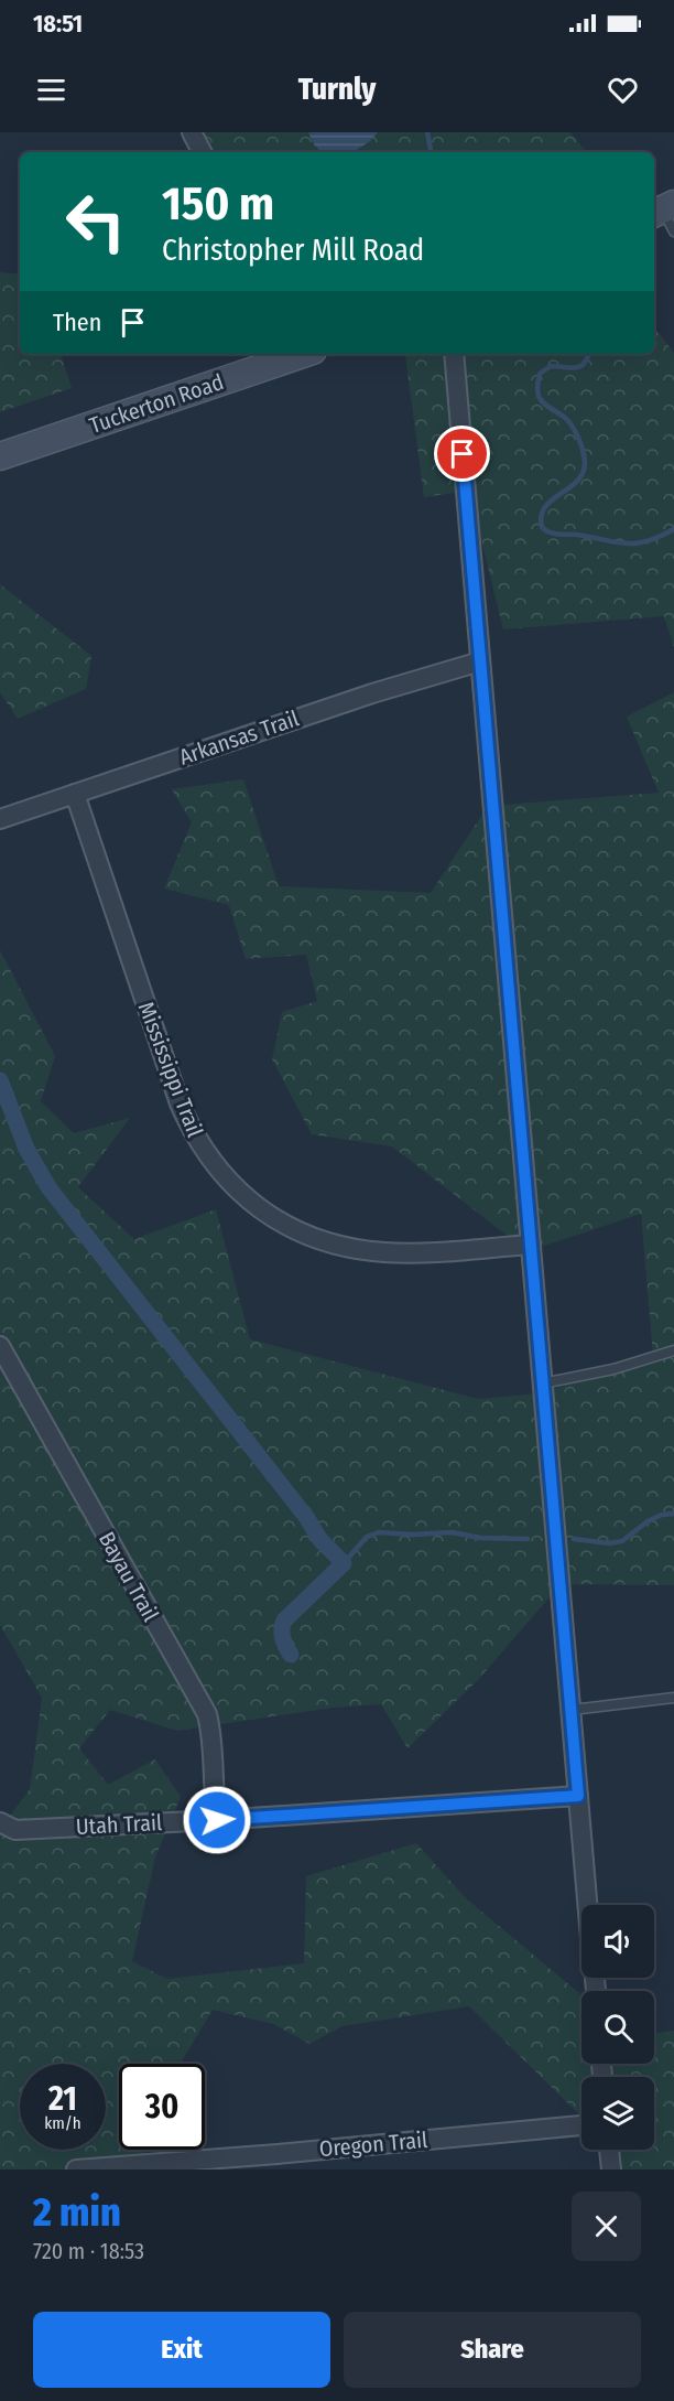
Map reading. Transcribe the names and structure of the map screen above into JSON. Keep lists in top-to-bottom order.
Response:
{
  "streets": {
    "main road": ["Tuckerton Road"],
    "street": [
      "Arkansas Trail",
      "Mississippi Trail",
      "Bayau Trail",
      "Utah Trail",
      "Oregon Trail"
    ]
  },
  "crossings": [
    ["Arkansas Trail", "Mississippi Trail"],
    ["Bayau Trail", "Utah Trail"]
  ],
  "page": {
    "status": "18:51",
    "header": "Turnly",
    "turn": ["150 m", "Christopher Mill Road"],
    "then": "Then",
    "speed": "21 km/h",
    "limit": "30",
    "heading": ["2 min", "720 m · 18:53"],
    "buttons": ["Exit", "Share"]
  }
}
